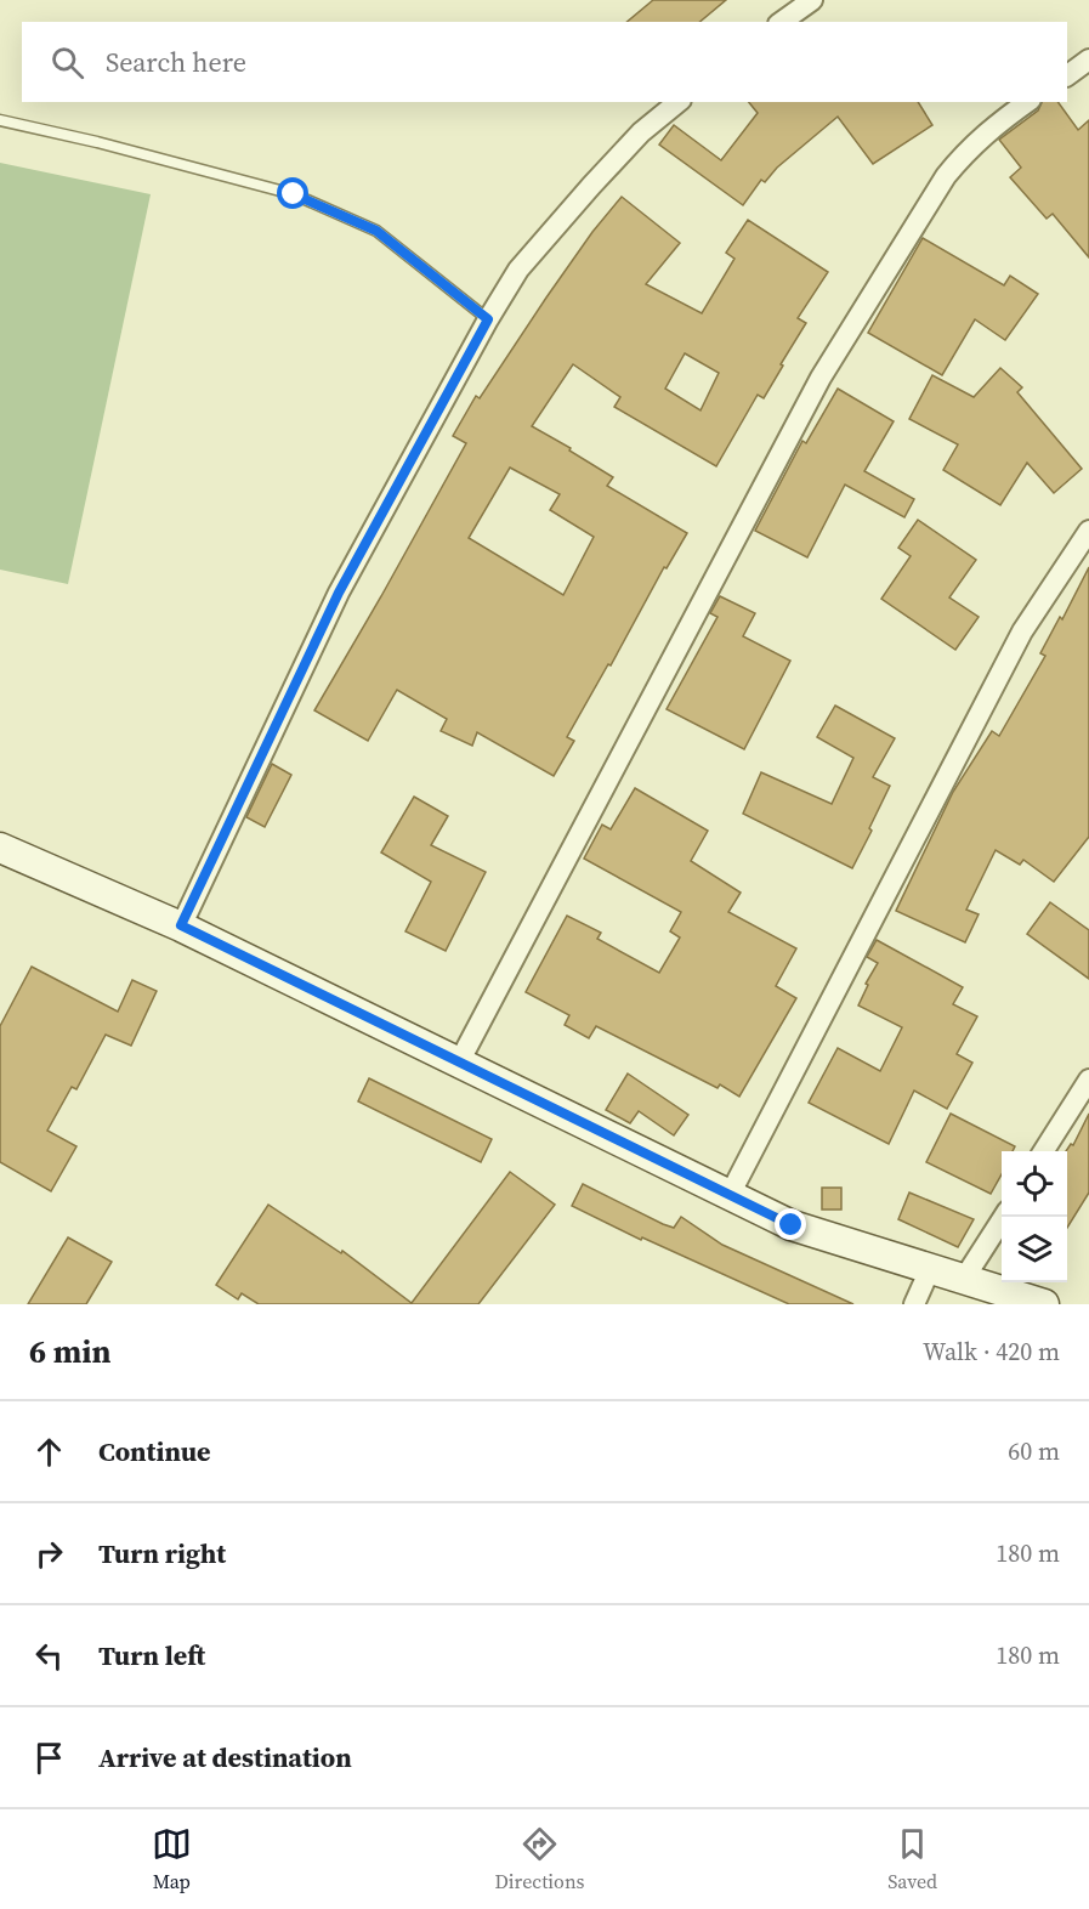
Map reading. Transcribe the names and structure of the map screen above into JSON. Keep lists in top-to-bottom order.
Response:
{
  "page": {
    "search": "Search here",
    "heading": ["6 min", "Walk · 420 m"],
    "list": [
      ["Continue", "60 m"],
      ["Turn right", "180 m"],
      ["Turn left", "180 m"],
      "Arrive at destination"
    ],
    "nav": ["Map", "Directions", "Saved"]
  }
}
